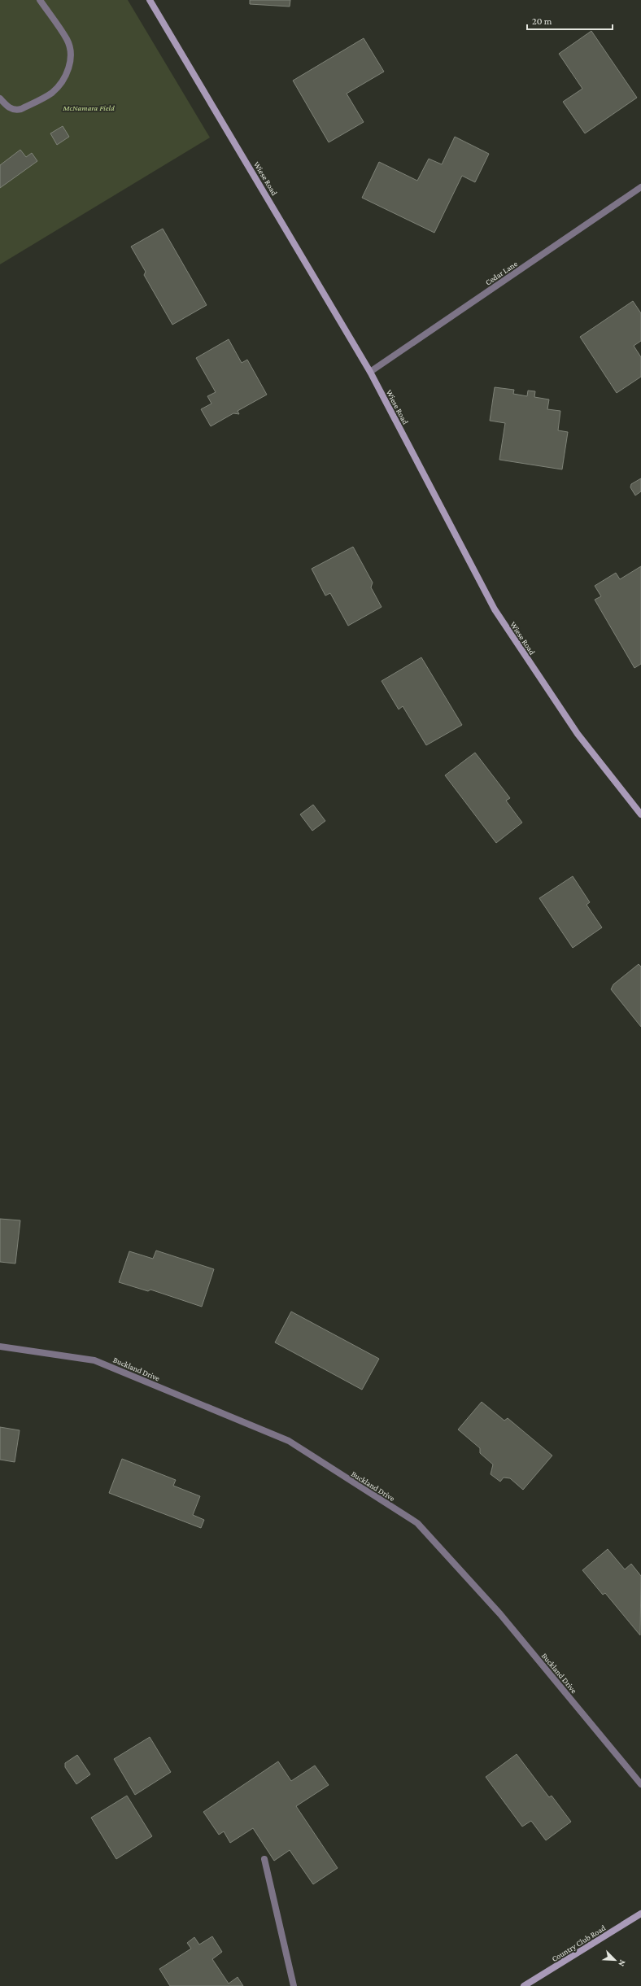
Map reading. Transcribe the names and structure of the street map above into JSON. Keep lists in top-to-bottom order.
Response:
{
  "streets": {
    "street": [
      "Wiese Road",
      "Cedar Lane",
      "Buckland Drive",
      "Country Club Road"
    ]
  },
  "crossings": [
    ["Wiese Road", "Cedar Lane"]
  ],
  "parks": ["McNamara Field"],
  "scale_bar": "20 m",
  "north": "bottom right"
}
